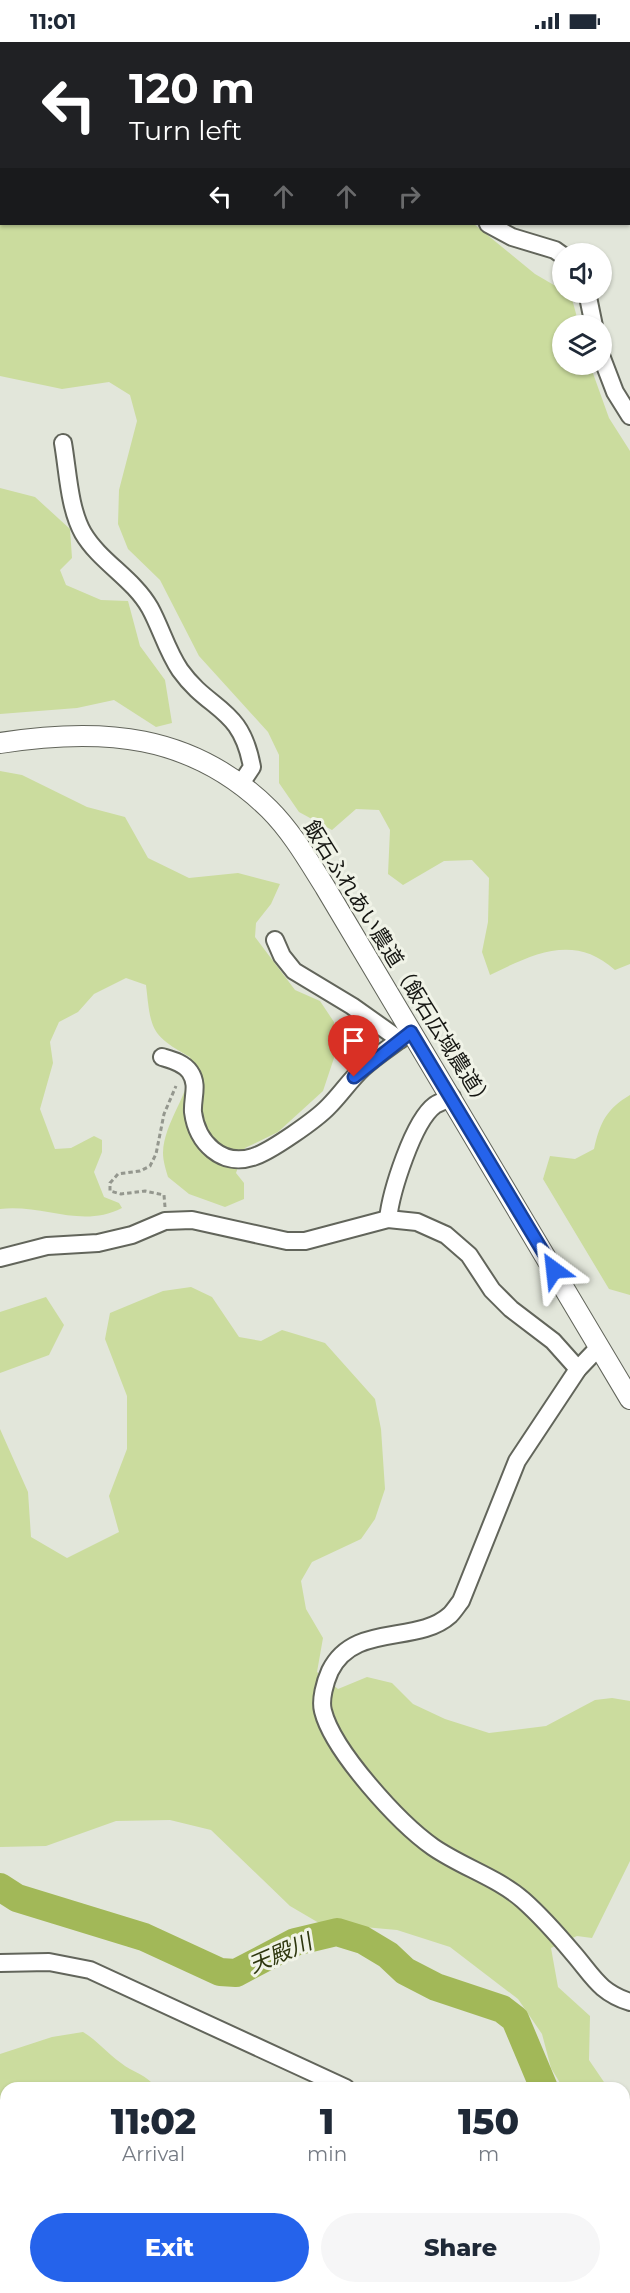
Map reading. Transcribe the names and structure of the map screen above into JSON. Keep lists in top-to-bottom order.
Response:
{
  "streets": {
    "street": ["飯石ふれあい農道（飯石広域農道）"]
  },
  "water": ["天殿川"],
  "page": {
    "status": "11:01",
    "turn": ["120 m", "Turn left"],
    "eta": [
      "11:02",
      "Arrival",
      "1",
      "min",
      "150",
      "m"
    ],
    "buttons": ["Exit", "Share"]
  }
}
